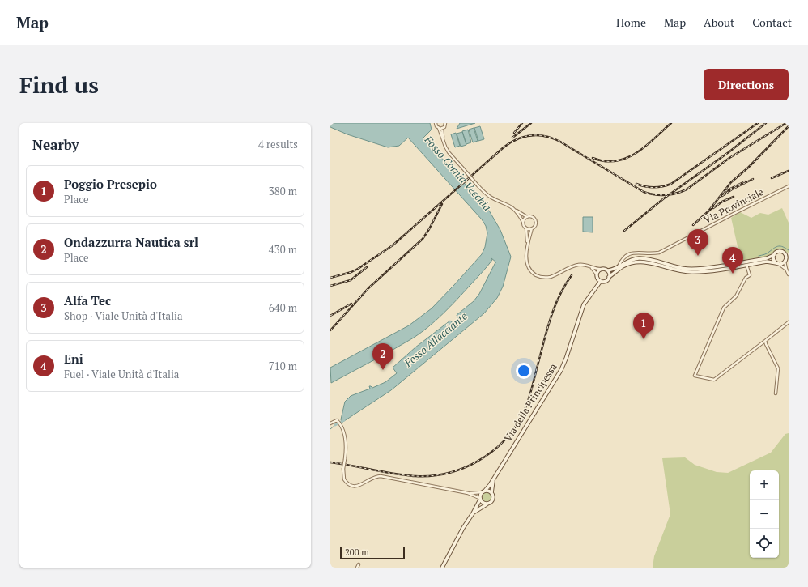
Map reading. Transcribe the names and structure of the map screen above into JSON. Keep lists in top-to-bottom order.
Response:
{
  "streets": {
    "main road": ["Via della Principessa"],
    "street": ["Via Provinciale"]
  },
  "water": ["Fosso Cornia Vecchia", "Fosso Allacciante"],
  "scale_bar": "200 m",
  "page": {
    "header": "Map",
    "nav": [
      "Home",
      "Map",
      "About",
      "Contact"
    ],
    "buttons": "Directions",
    "title": "Find us",
    "heading": ["Nearby", "4 results"],
    "list": [
      {
        "mark": "1",
        "name": "Poggio Presepio",
        "note": "Place",
        "value": "380 m"
      },
      {
        "mark": "2",
        "name": "Ondazzurra Nautica srl",
        "note": "Place",
        "value": "430 m"
      },
      {
        "mark": "3",
        "name": "Alfa Tec",
        "note": "Shop · Viale Unità d'Italia",
        "value": "640 m"
      },
      {
        "mark": "4",
        "name": "Eni",
        "note": "Fuel · Viale Unità d'Italia",
        "value": "710 m"
      }
    ],
    "pins": [
      "3",
      "4",
      "1",
      "2"
    ],
    "map_buttons": ["+", "−"],
    "scale": "200 m"
  }
}
